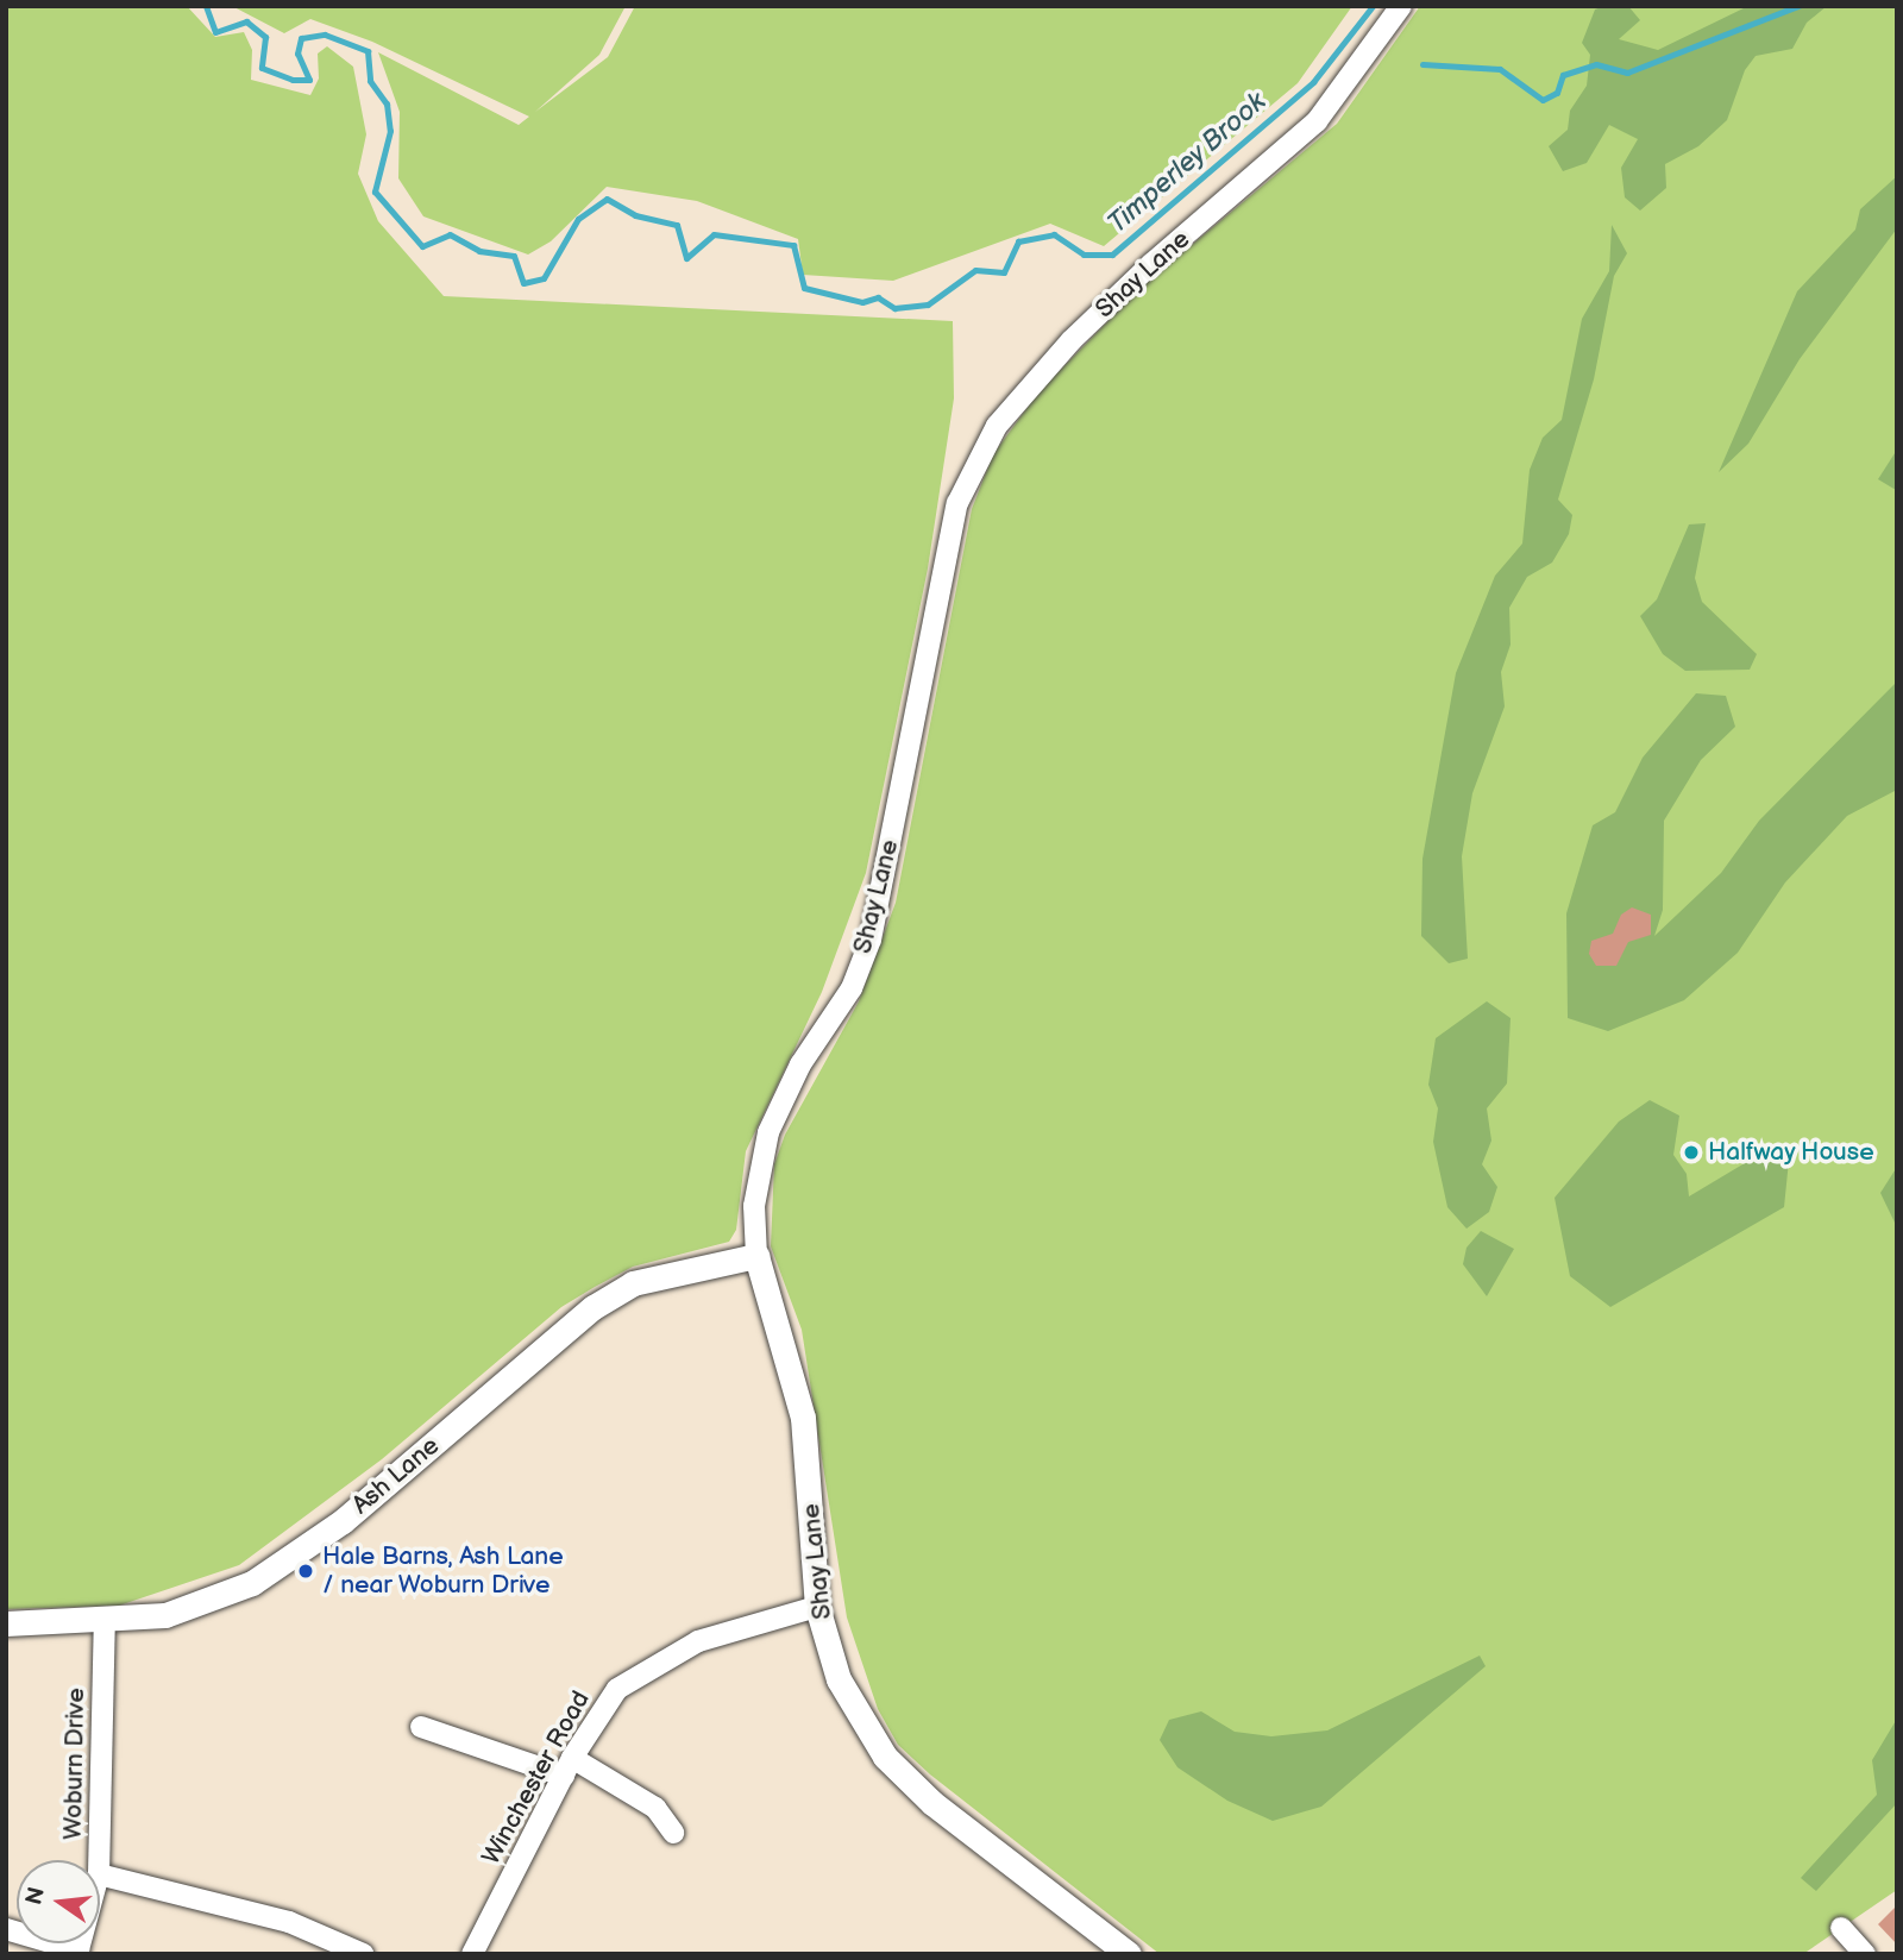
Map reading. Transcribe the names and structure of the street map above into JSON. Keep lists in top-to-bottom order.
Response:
{
  "streets": {
    "street": [
      "Shay Lane",
      "Ash Lane",
      "Woburn Drive",
      "Winchester Road"
    ]
  },
  "crossings": [
    ["Shay Lane", "Ash Lane"],
    ["Shay Lane", "Winchester Road"],
    ["Ash Lane", "Woburn Drive"]
  ],
  "water": ["Timperley Brook"],
  "places": ["Halfway House", "Hale Barns, Ash Lane / near Woburn Drive"],
  "north": "left"
}
